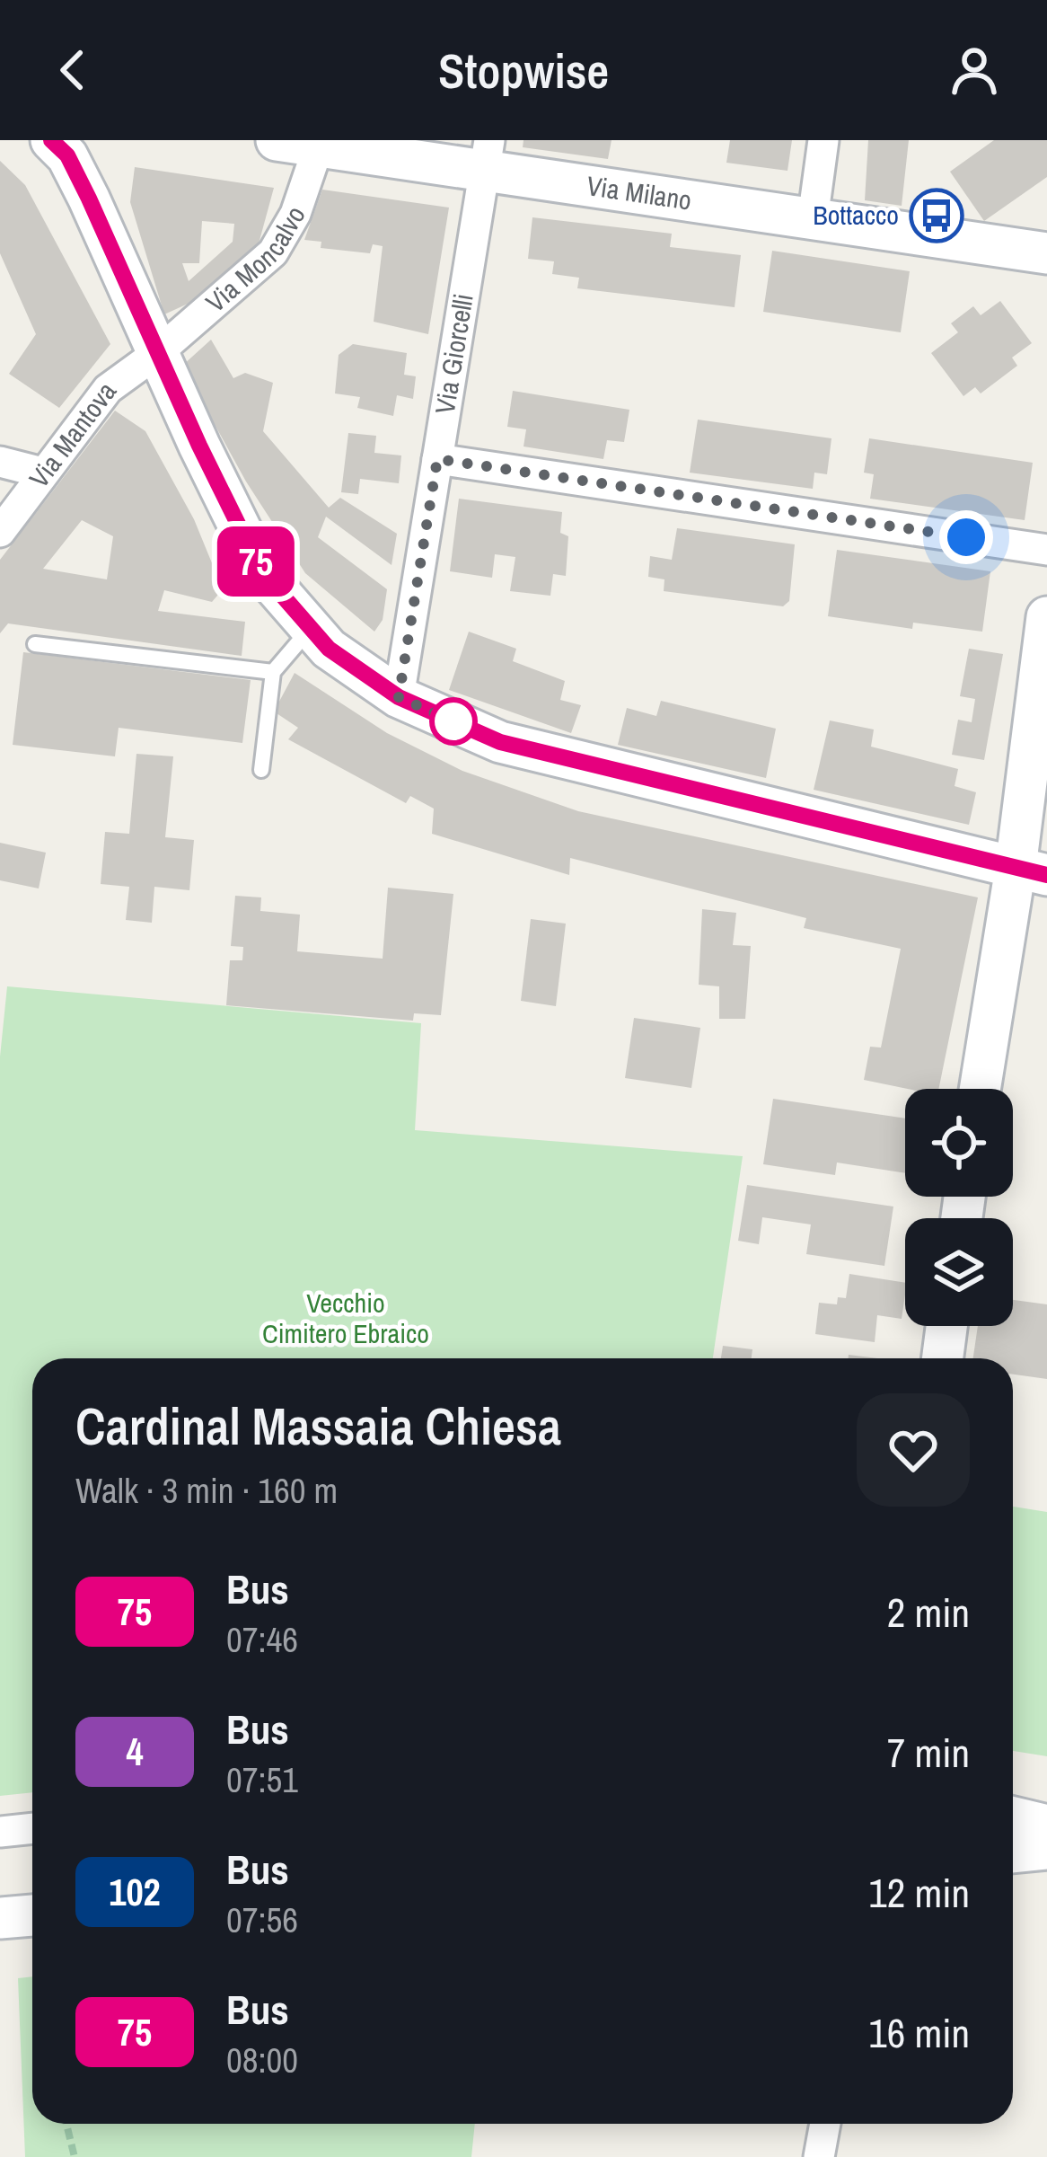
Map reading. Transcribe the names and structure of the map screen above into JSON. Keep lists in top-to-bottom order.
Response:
{
  "streets": {
    "main road": ["Via Milano"],
    "street": ["Via Moncalvo", "Via Giorcelli", "Via Mantova"]
  },
  "crossings": [
    ["Via Milano", "Via Moncalvo"],
    ["Via Milano", "Via Giorcelli"],
    ["Via Moncalvo", "Via Mantova"]
  ],
  "parks": ["Vecchio Cimitero Ebraico"],
  "places": {
    "bus stop": ["Bottacco"]
  },
  "lines": ["bus line 75"],
  "page": {
    "header": "Stopwise",
    "on_map": "75",
    "heading": ["Cardinal Massaia Chiesa", "Walk · 3 min · 160 m"],
    "list": [
      {
        "mark": "75",
        "name": "Bus",
        "note": "07:46",
        "value": "2 min"
      },
      {
        "mark": "4",
        "name": "Bus",
        "note": "07:51",
        "value": "7 min"
      },
      {
        "mark": "102",
        "name": "Bus",
        "note": "07:56",
        "value": "12 min"
      },
      {
        "mark": "75",
        "name": "Bus",
        "note": "08:00",
        "value": "16 min"
      }
    ]
  }
}
